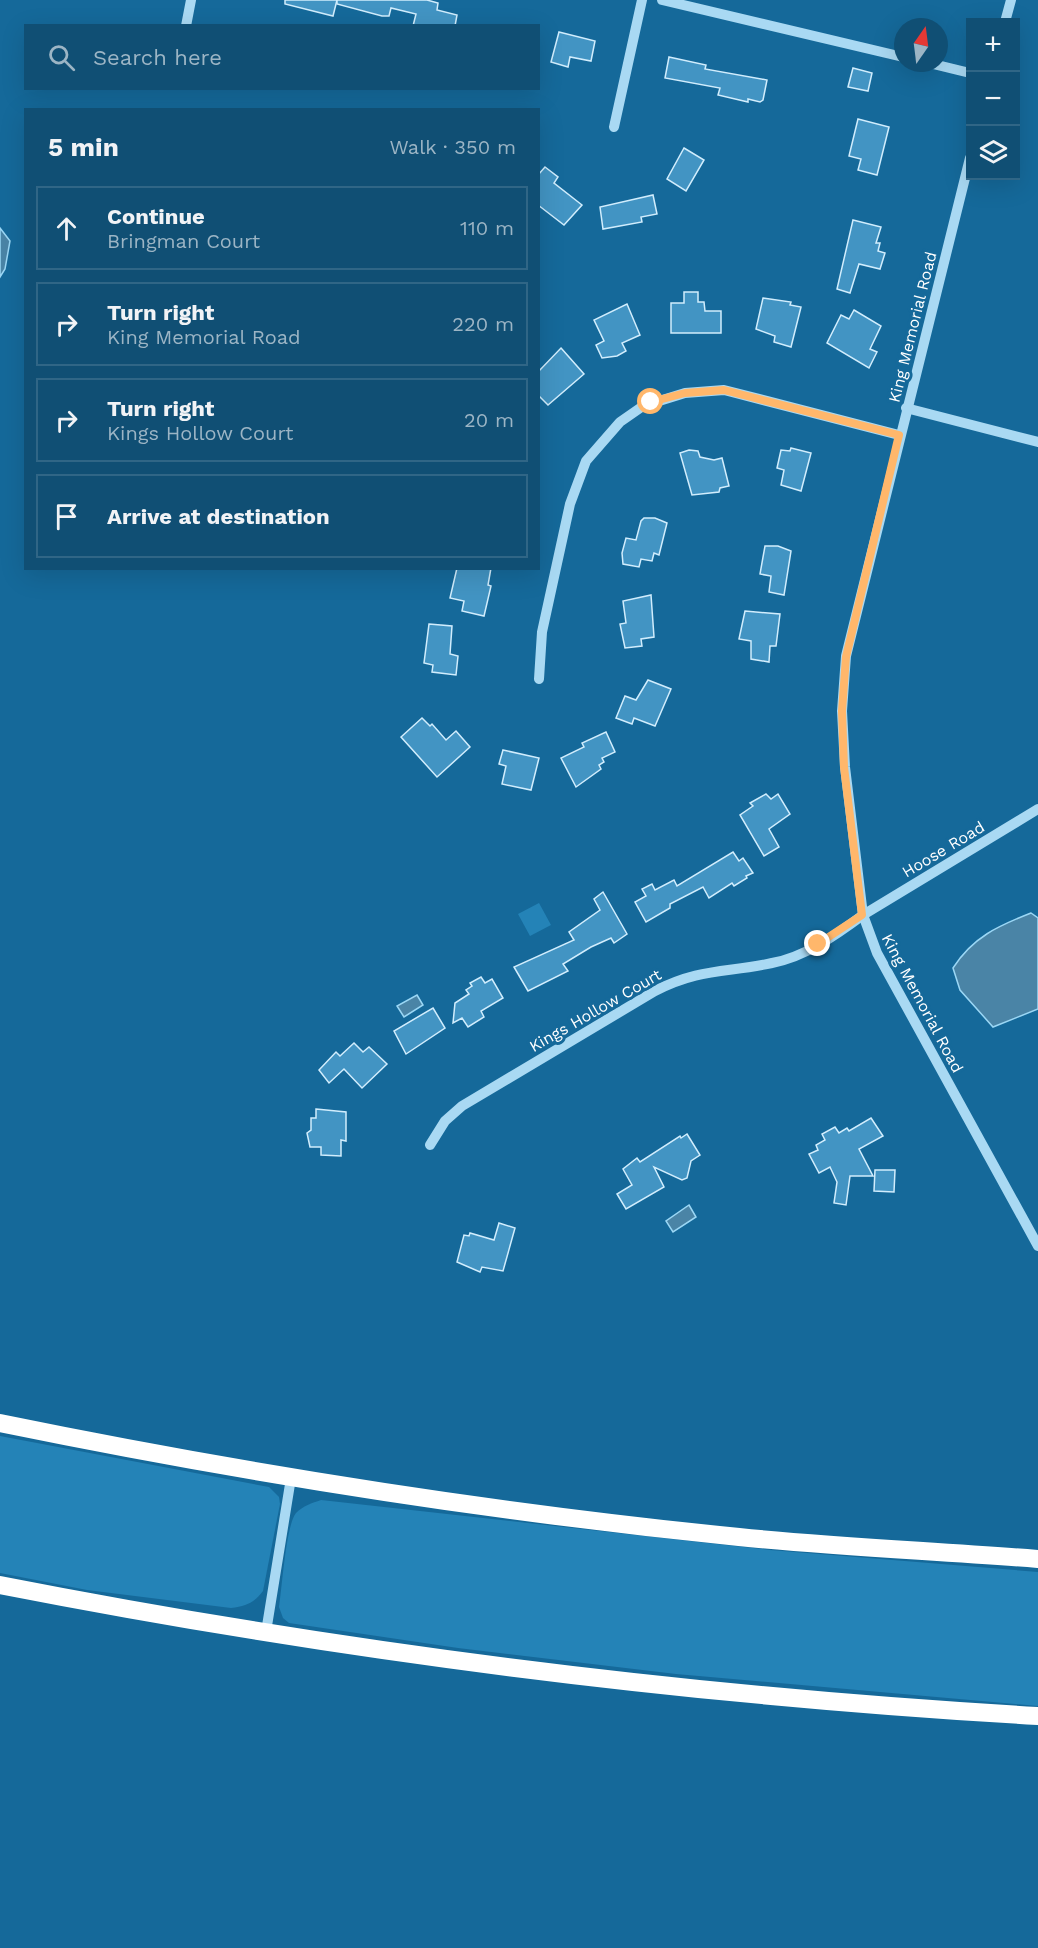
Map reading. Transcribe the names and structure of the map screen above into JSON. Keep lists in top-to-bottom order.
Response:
{
  "streets": {
    "street": ["King Memorial Road", "Hoose Road", "Kings Hollow Court"]
  },
  "crossings": [
    ["King Memorial Road", "Hoose Road"],
    ["King Memorial Road", "Kings Hollow Court"],
    ["Hoose Road", "Kings Hollow Court"]
  ],
  "north": "top",
  "page": {
    "map_buttons": ["+", "−"],
    "search": "Search here",
    "heading": ["5 min", "Walk · 350 m"],
    "list": [
      ["Continue", "Bringman Court", "110 m"],
      ["Turn right", "King Memorial Road", "220 m"],
      ["Turn right", "Kings Hollow Court", "20 m"],
      "Arrive at destination"
    ]
  }
}
